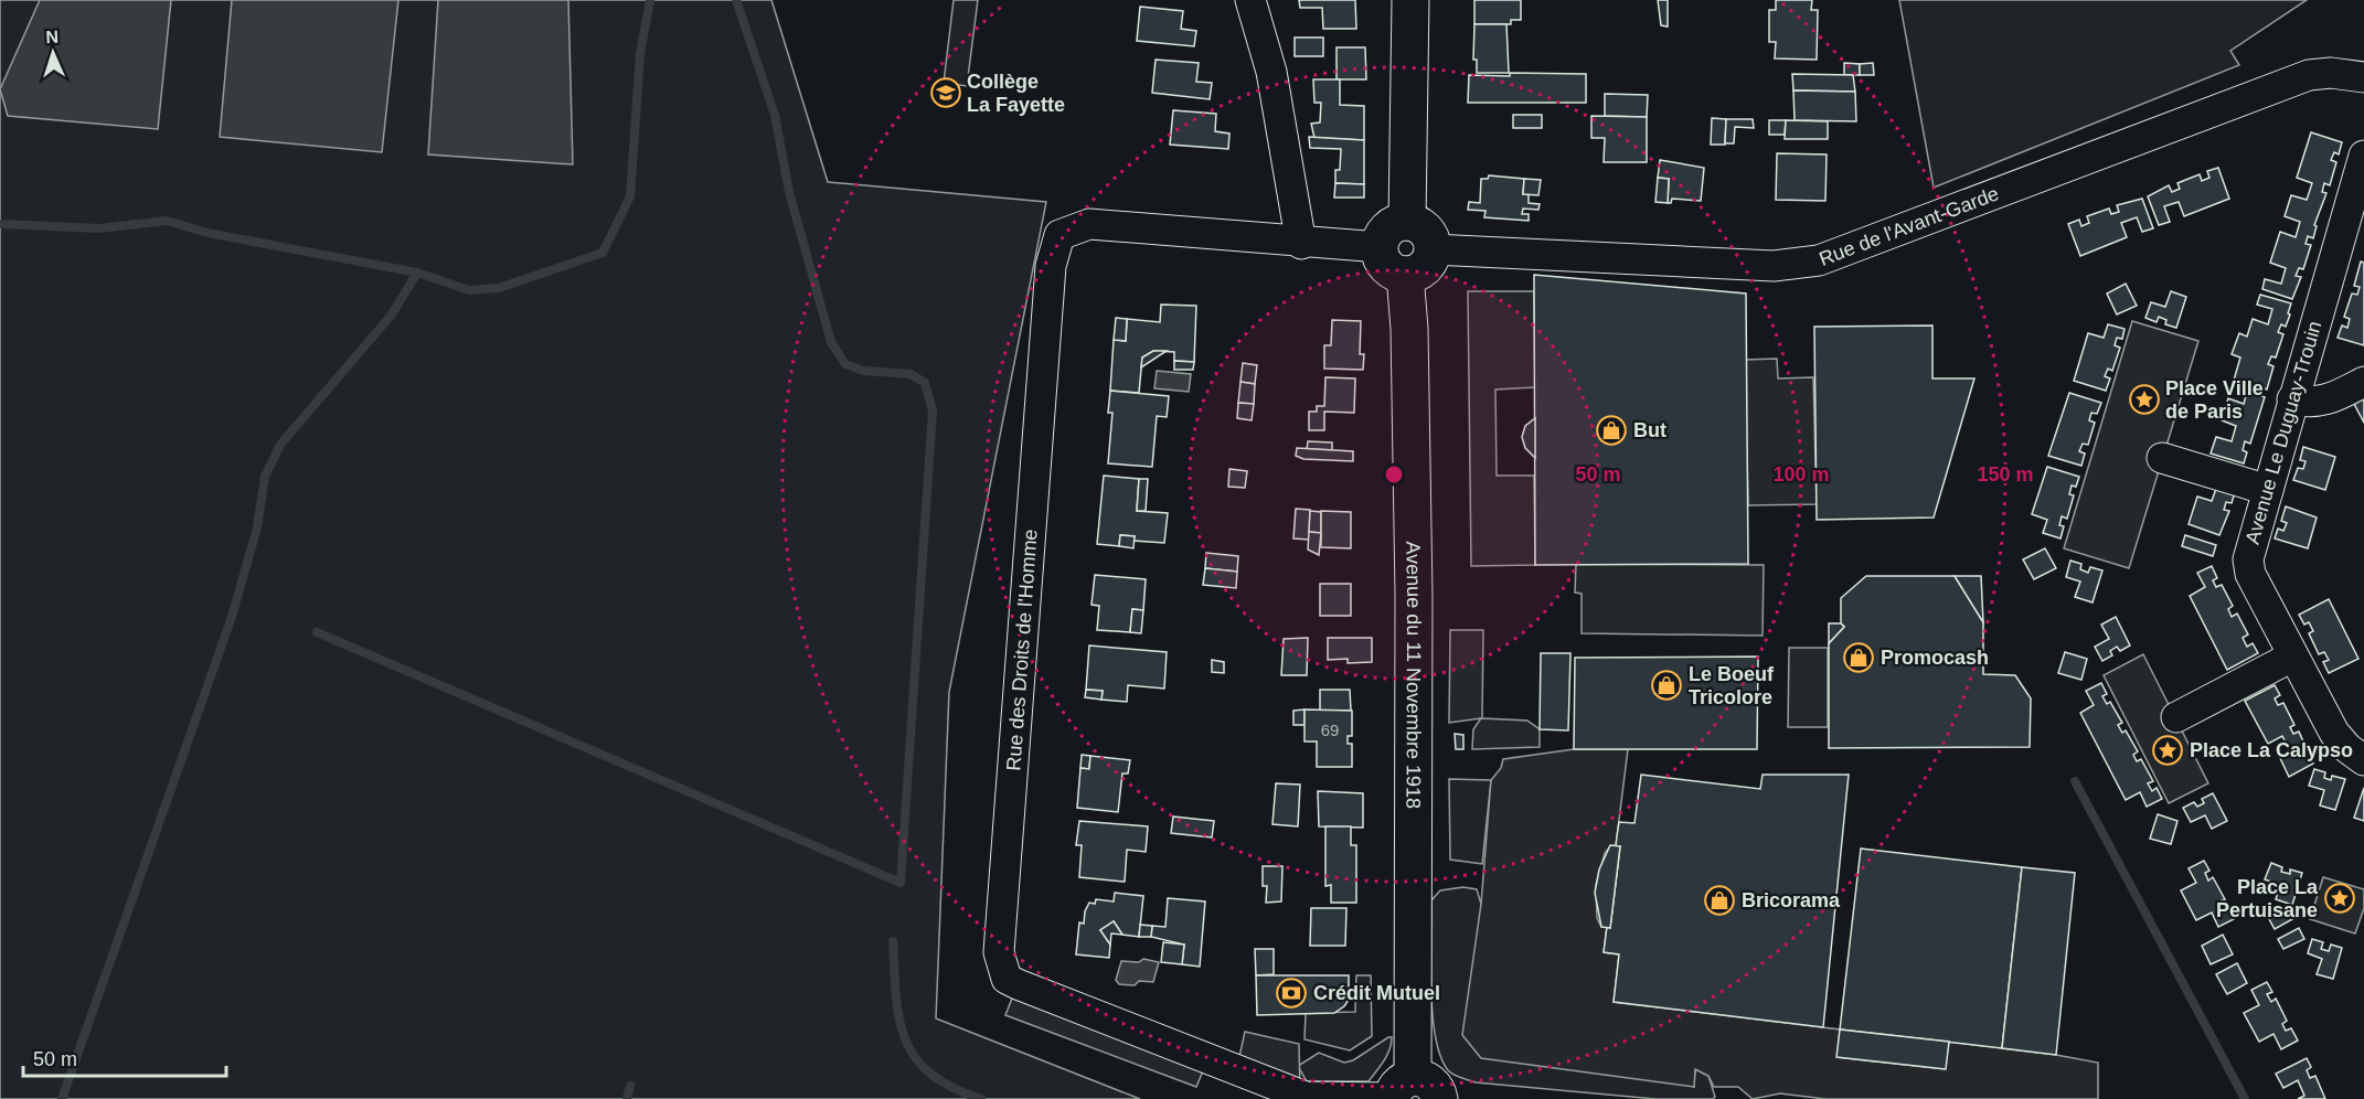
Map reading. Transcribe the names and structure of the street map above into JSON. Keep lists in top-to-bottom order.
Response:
{
  "streets": {
    "main road": ["Avenue du 11 Novembre 1918"],
    "street": ["Rue de l'Avant-Garde", "Avenue Le Duguay-Trouin", "Rue des Droits de l'Homme"]
  },
  "crossings": [
    ["Rue de l'Avant-Garde", "Rue des Droits de l'Homme"],
    ["Rue de l'Avant-Garde", "Avenue du 11 Novembre 1918"],
    ["Rue des Droits de l'Homme", "Avenue du 11 Novembre 1918"]
  ],
  "places": {
    "school or university": ["Collège La Fayette"],
    "place": ["Place Ville de Paris", "Place La Calypso", "Place La Pertuisane"],
    "shop": [
      "But",
      "Promocash",
      "Le Boeuf Tricolore",
      "Bricorama"
    ],
    "bank": ["Crédit Mutuel"]
  },
  "house_numbers": ["69"],
  "scale_bar": "50 m",
  "north": "top",
  "rings": ["50 m", "100 m", "150 m"]
}
